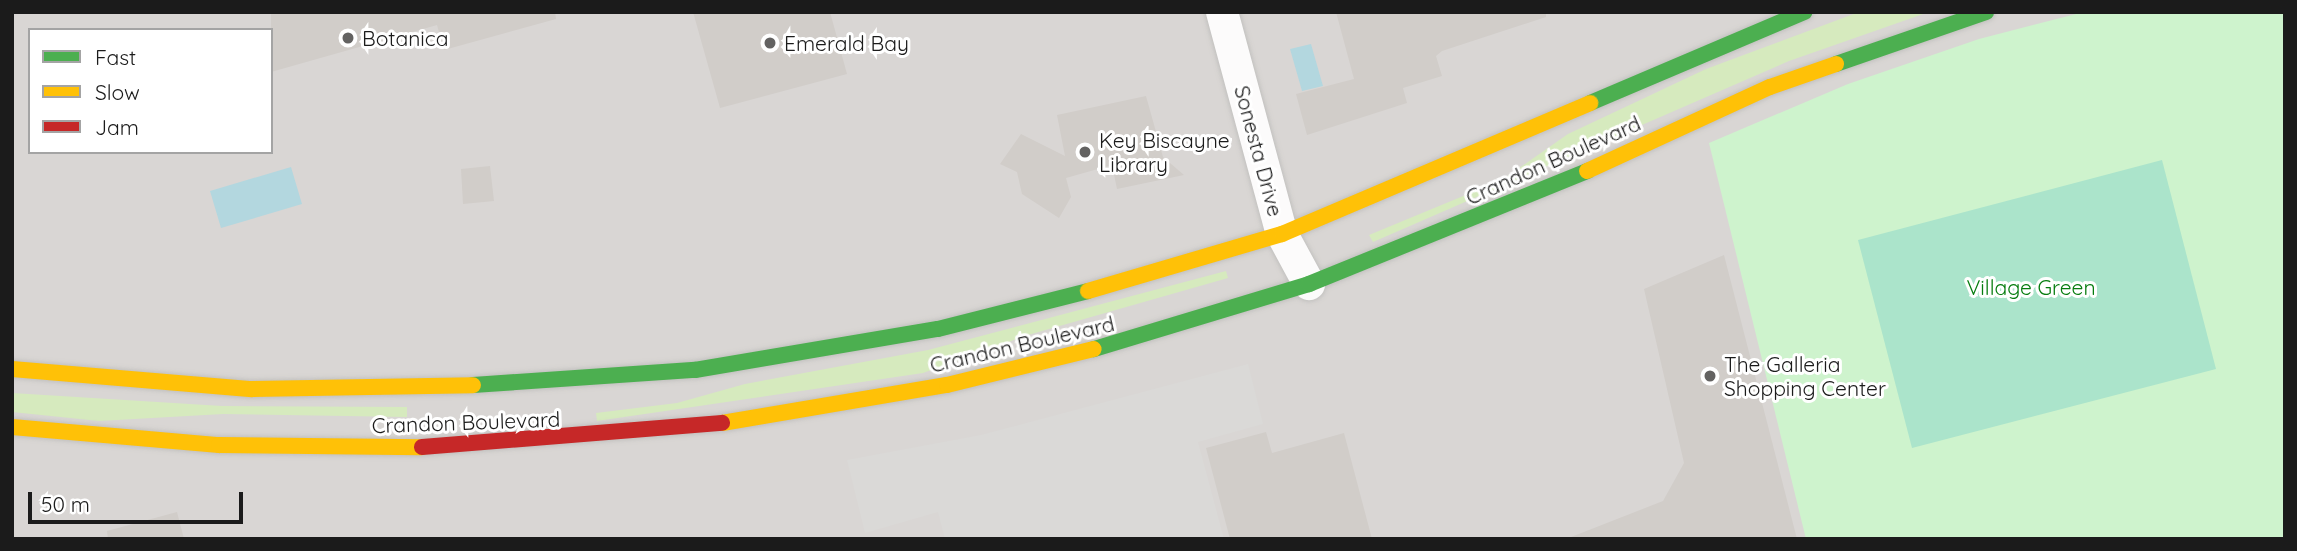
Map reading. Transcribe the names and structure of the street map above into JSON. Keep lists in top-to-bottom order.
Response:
{
  "streets": {
    "main road": ["Crandon Boulevard"],
    "street": ["Sonesta Drive"]
  },
  "crossings": [
    ["Sonesta Drive", "Crandon Boulevard"]
  ],
  "parks": ["Village Green"],
  "places": [
    "Botanica",
    "Emerald Bay",
    "Key Biscayne Library",
    "The Galleria Shopping Center"
  ],
  "legend": ["Fast", "Slow", "Jam"],
  "scale_bar": "50 m"
}
